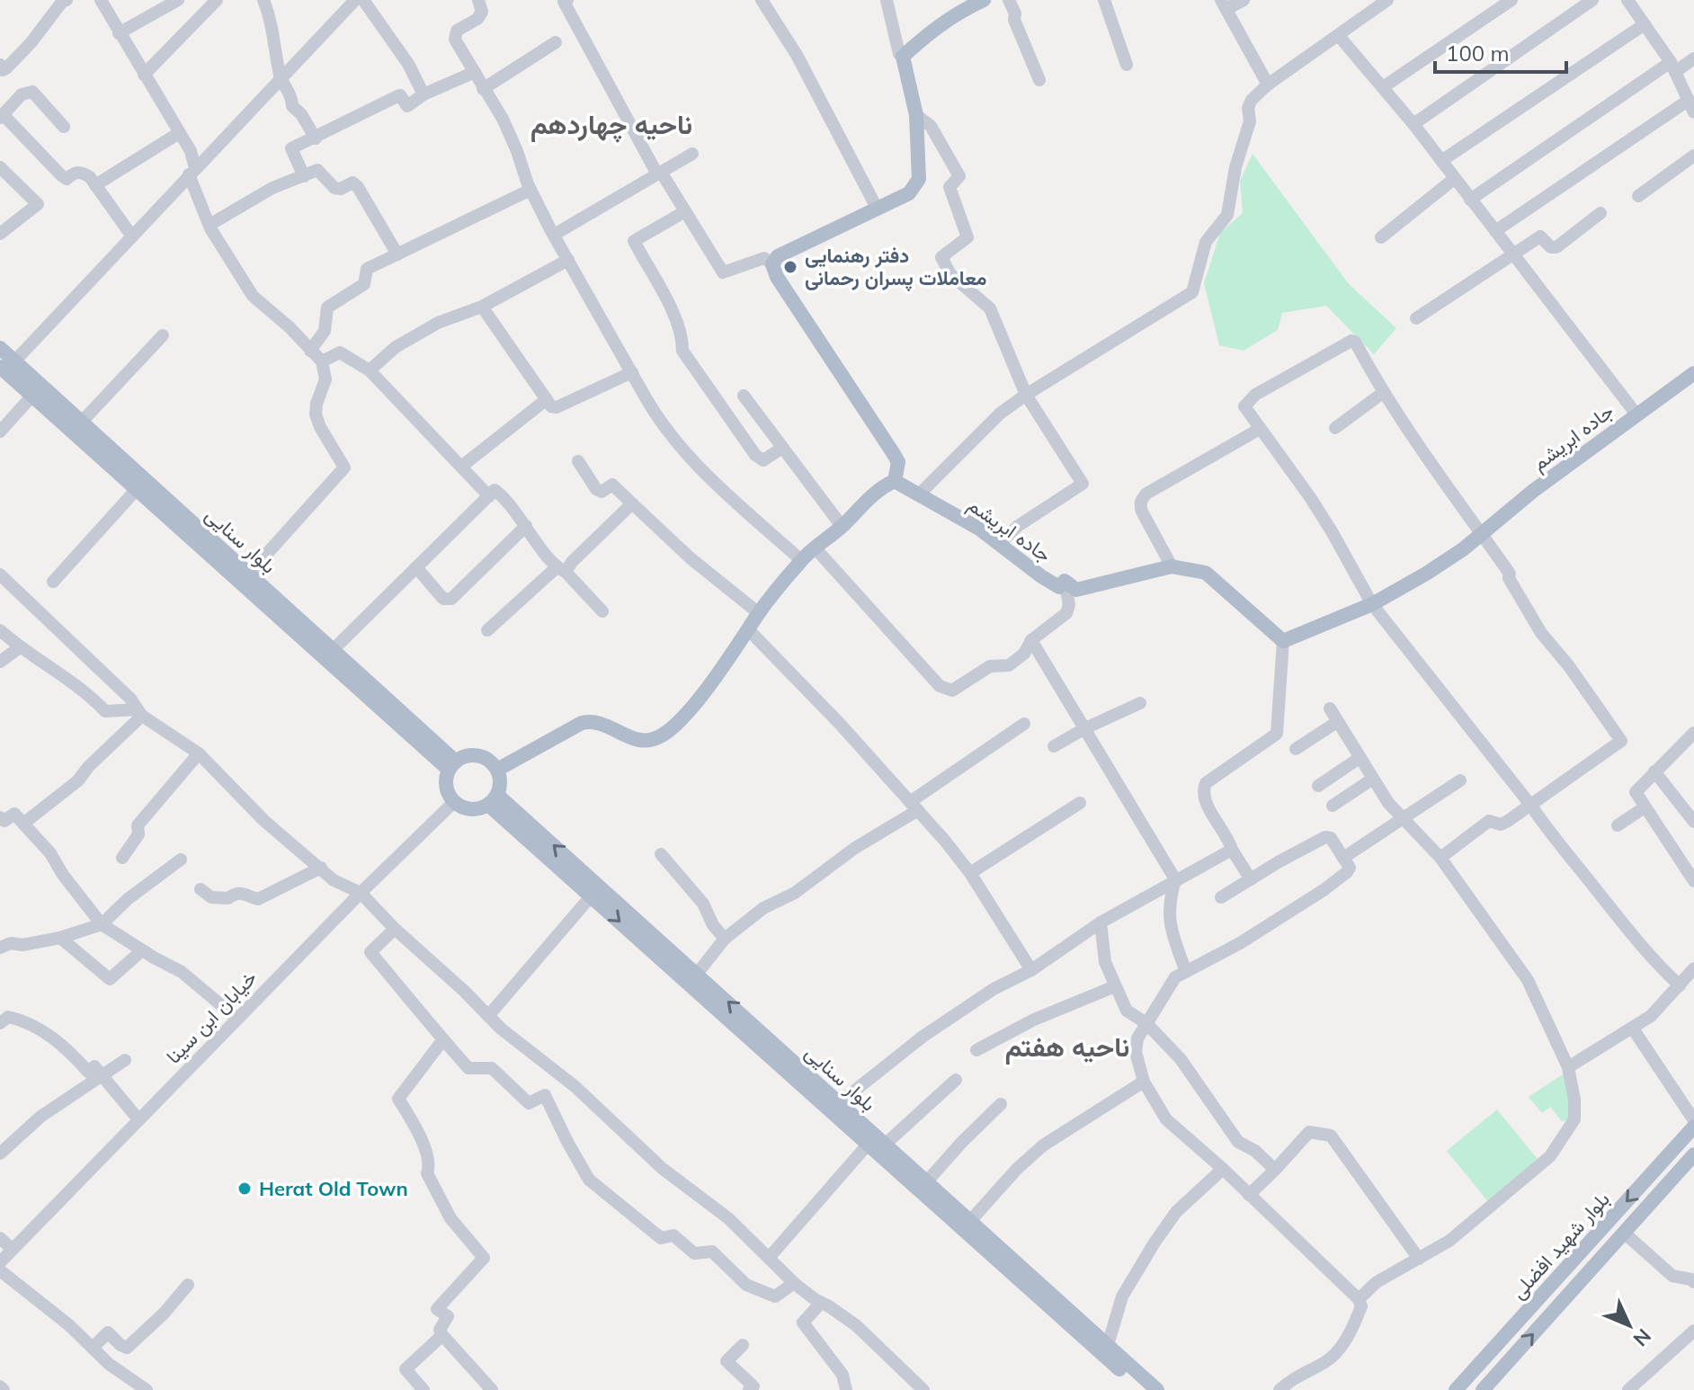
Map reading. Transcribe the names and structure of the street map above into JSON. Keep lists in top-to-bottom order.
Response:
{
  "streets": {
    "main road": ["جاده ابریشم", "بلوار سنایی", "بلوار شهید افضلی"],
    "street": ["خیابان ابن سینا"]
  },
  "crossings": [
    ["بلوار سنایی", "خیابان ابن سینا"]
  ],
  "districts": ["ناحیه چهاردهم", "ناحیه هفتم"],
  "places": ["دفتر رهنمایی معاملات پسران رحمانی", "Herat Old Town"],
  "scale_bar": "100 m",
  "north": "bottom right"
}
